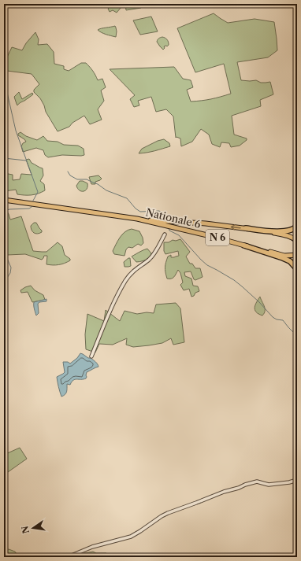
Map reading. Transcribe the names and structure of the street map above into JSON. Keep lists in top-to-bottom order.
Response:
{
  "streets": {
    "main road": ["Nationale 6", "N 6"]
  },
  "north": "left"
}
